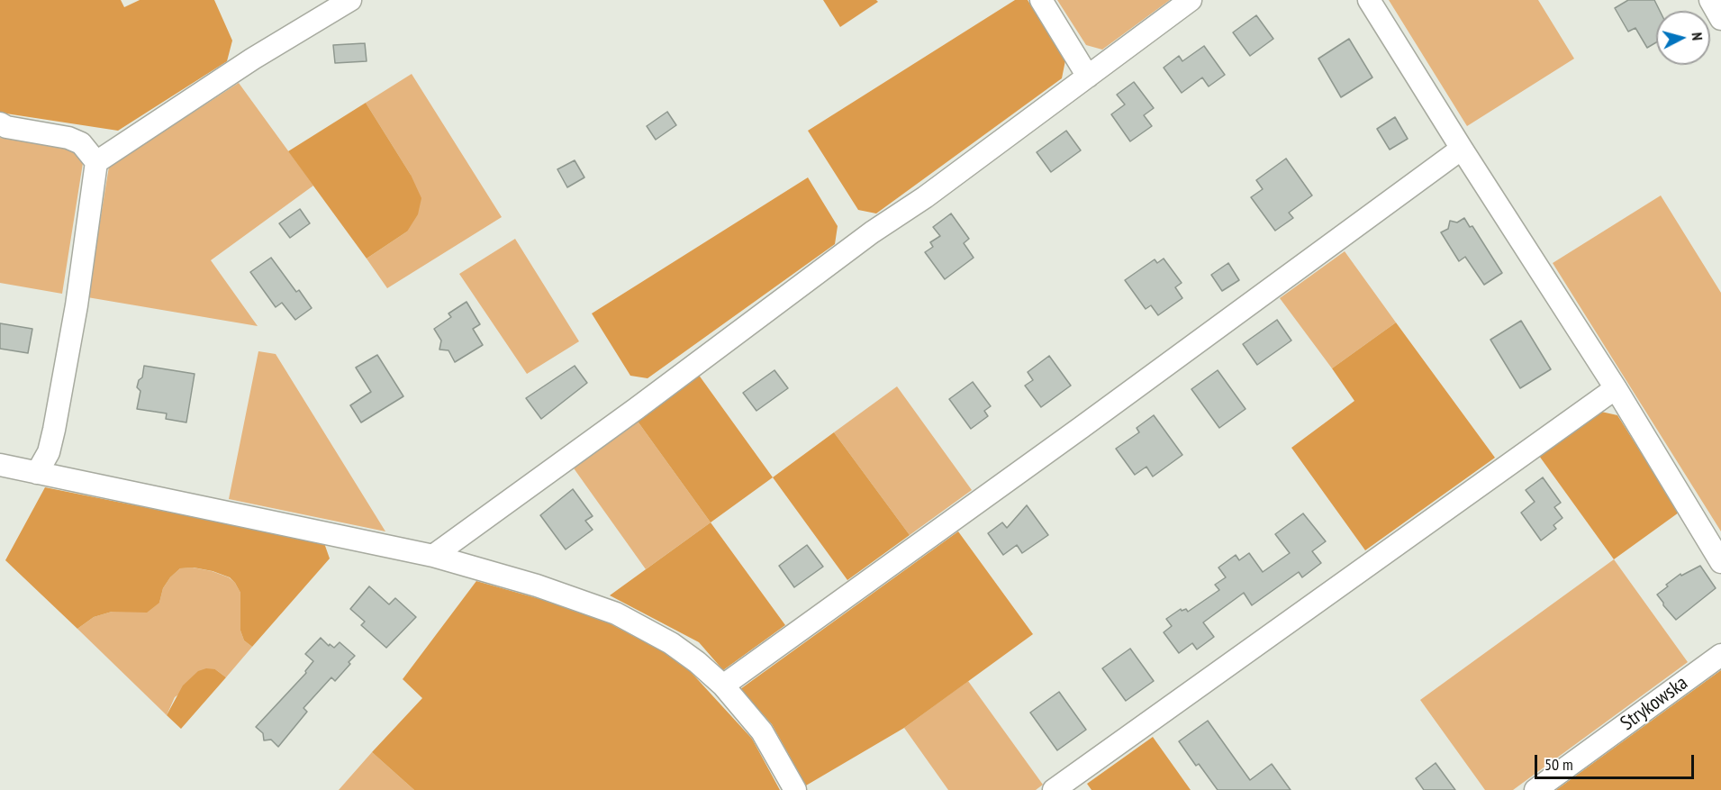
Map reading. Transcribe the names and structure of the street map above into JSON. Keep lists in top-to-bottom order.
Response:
{
  "streets": {
    "street": ["Strykowska"]
  },
  "scale_bar": "50 m",
  "north": "right"
}
